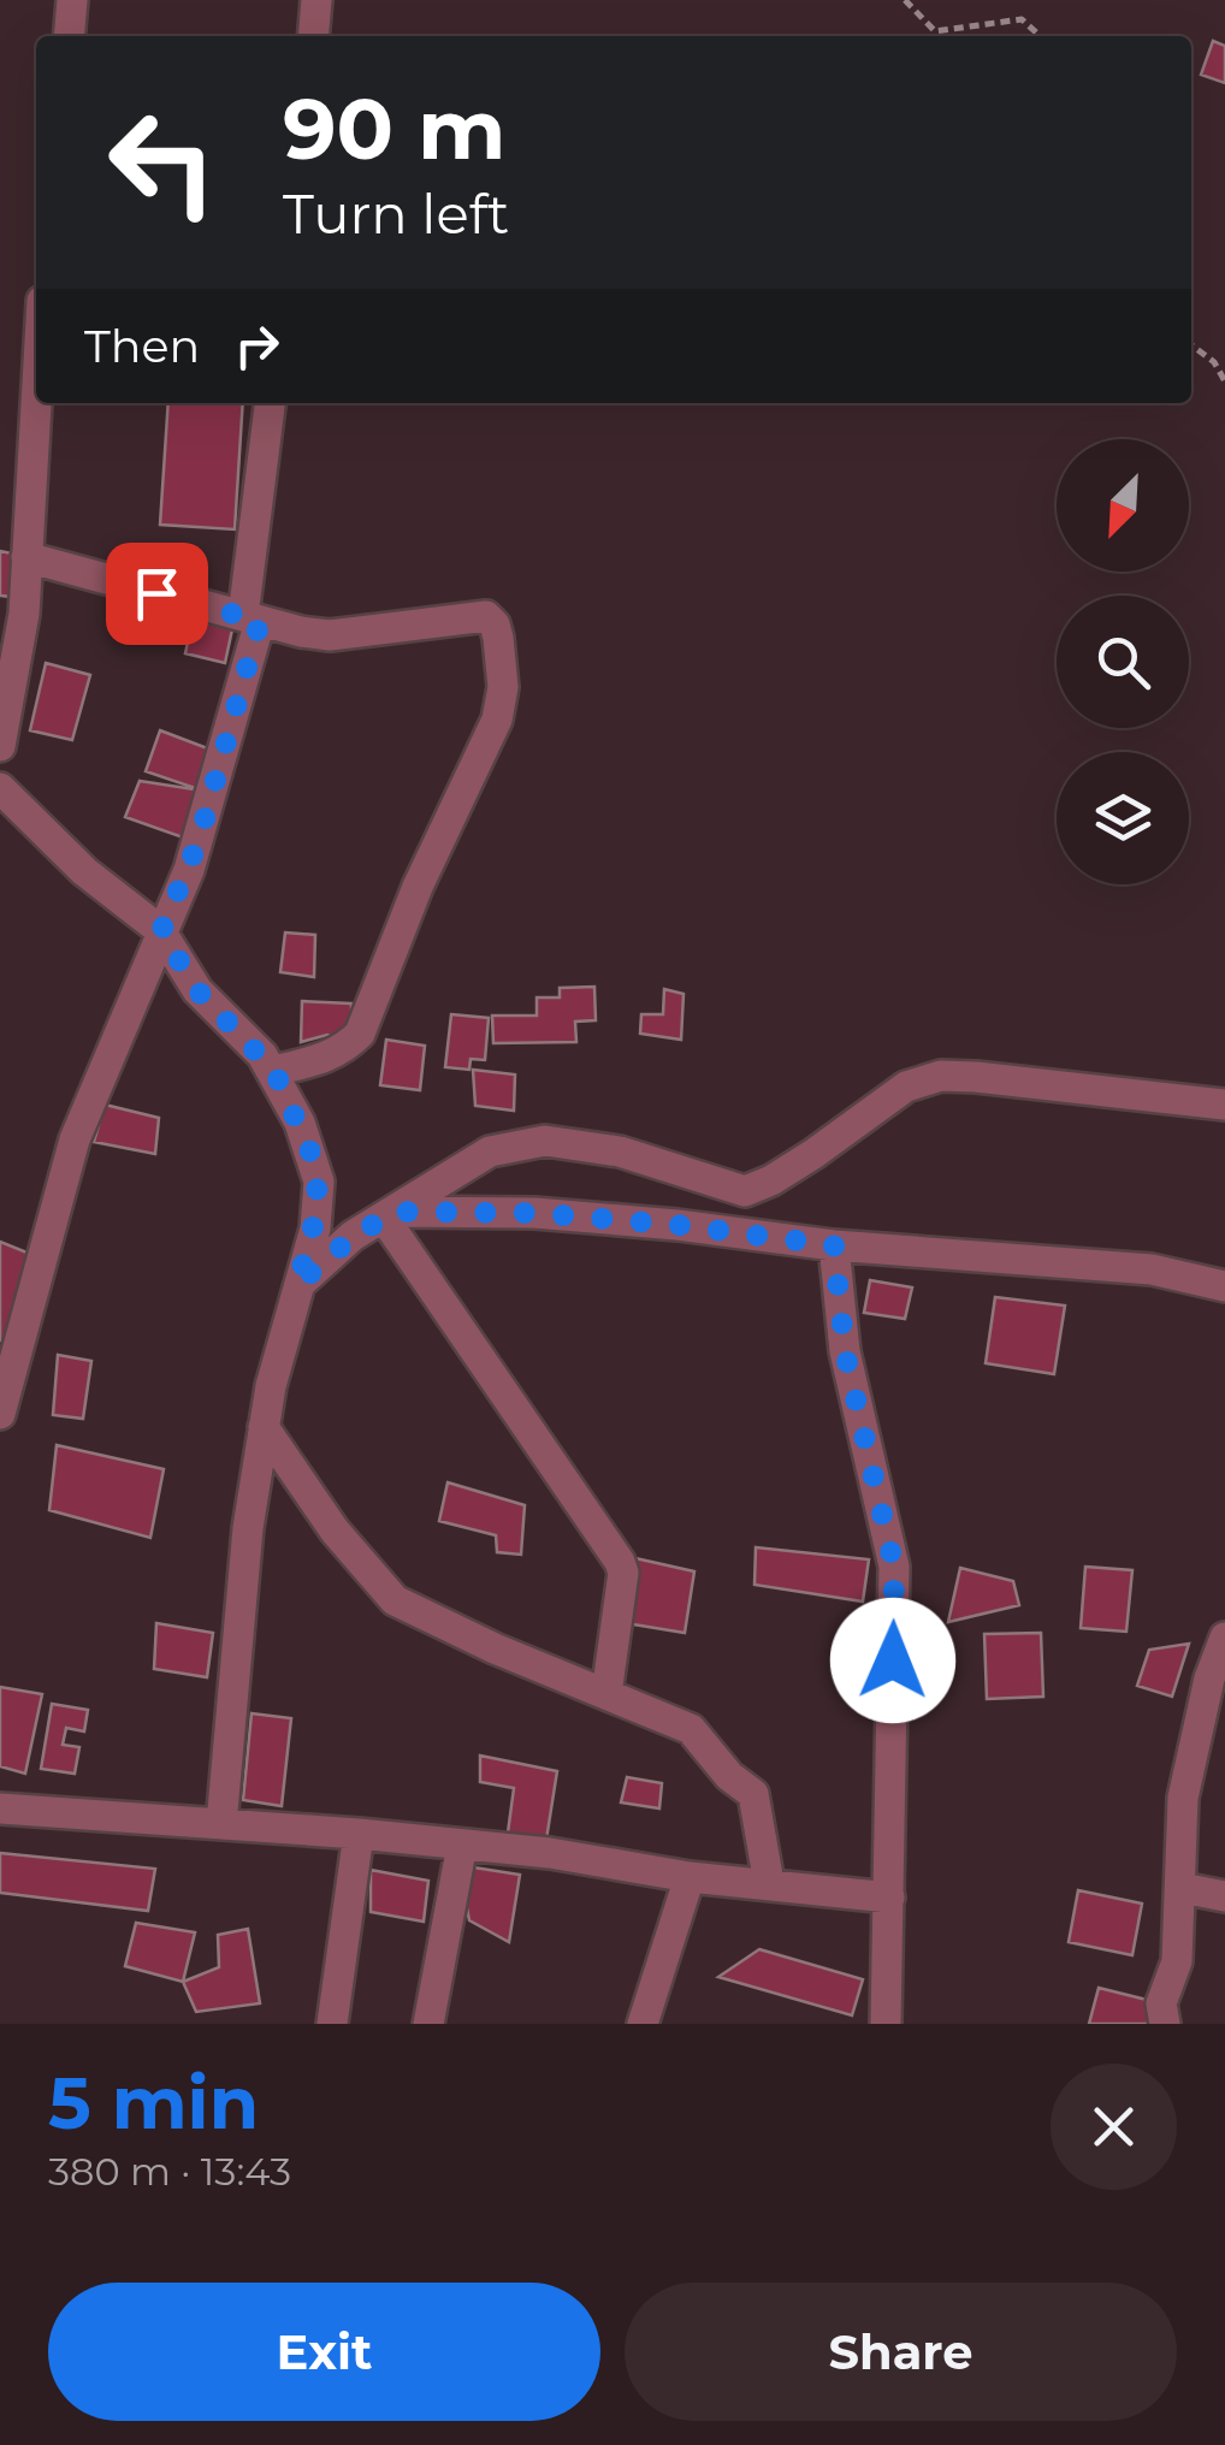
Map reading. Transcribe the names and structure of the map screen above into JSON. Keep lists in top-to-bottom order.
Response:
{
  "north": "bottom left",
  "page": {
    "turn": ["90 m", "Turn left"],
    "then": "Then",
    "heading": ["5 min", "380 m · 13:43"],
    "buttons": ["Exit", "Share"]
  }
}
